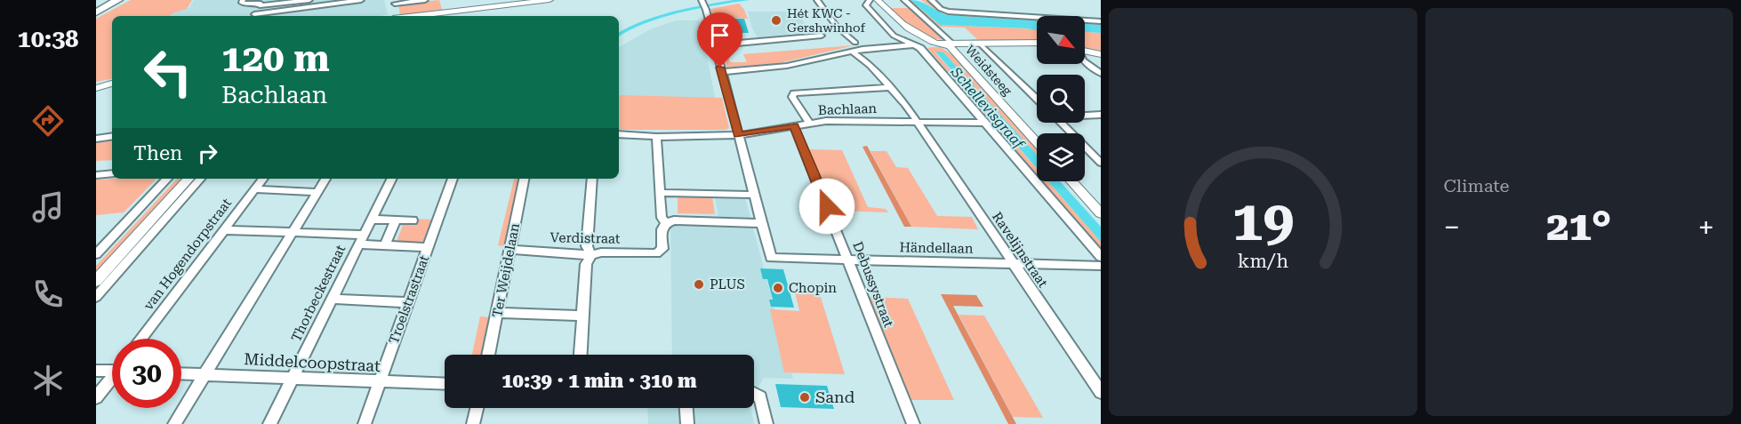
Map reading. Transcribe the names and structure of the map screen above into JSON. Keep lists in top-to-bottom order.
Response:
{
  "streets": {
    "street": [
      "Weidsteeg",
      "Bachlaan",
      "Verdistraat",
      "Händellaan",
      "Ravelijnstraat",
      "van Hogendorpstraat",
      "Ter Weijdelaan",
      "Debussystraat",
      "Thorbeckestraat",
      "Troelstrastraat",
      "Middelcoopstraat"
    ]
  },
  "crossings": [
    ["Bachlaan", "Ravelijnstraat"],
    ["Bachlaan", "Debussystraat"],
    ["Verdistraat", "Ter Weijdelaan"],
    ["Händellaan", "Ravelijnstraat"],
    ["Händellaan", "Debussystraat"],
    ["Thorbeckestraat", "Middelcoopstraat"],
    ["Troelstrastraat", "Middelcoopstraat"]
  ],
  "water": ["Schellevisgraaf"],
  "places": [
    "Hét KWC - Gershwinhof",
    "PLUS",
    "Chopin",
    "Sand"
  ],
  "north": "bottom right",
  "page": {
    "tabs": "10:38",
    "tile": "Climate",
    "turn": ["120 m", "Bachlaan"],
    "then": "Then",
    "heat": ["−", "21°", "+"],
    "limit": "30",
    "trip": "10:39 · 1 min · 310 m",
    "gauge": ["19", "km/h"]
  }
}
